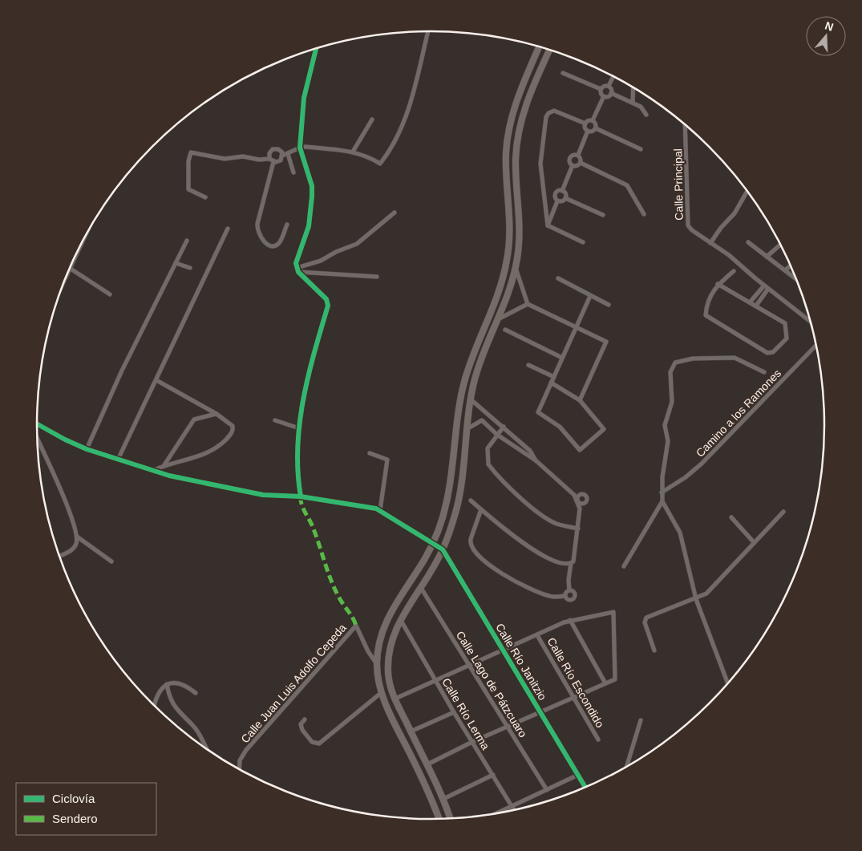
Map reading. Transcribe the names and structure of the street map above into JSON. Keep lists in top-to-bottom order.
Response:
{
  "streets": {
    "street": [
      "Calle Principal",
      "Camino a los Ramones",
      "Calle Río Janitzio",
      "Calle Río Escondido",
      "Calle Juan Luis Adolfo Cepeda",
      "Calle Lago de Pátzcuaro",
      "Calle Río Lerma"
    ]
  },
  "legend": ["Ciclovía", "Sendero"],
  "north": "top"
}
